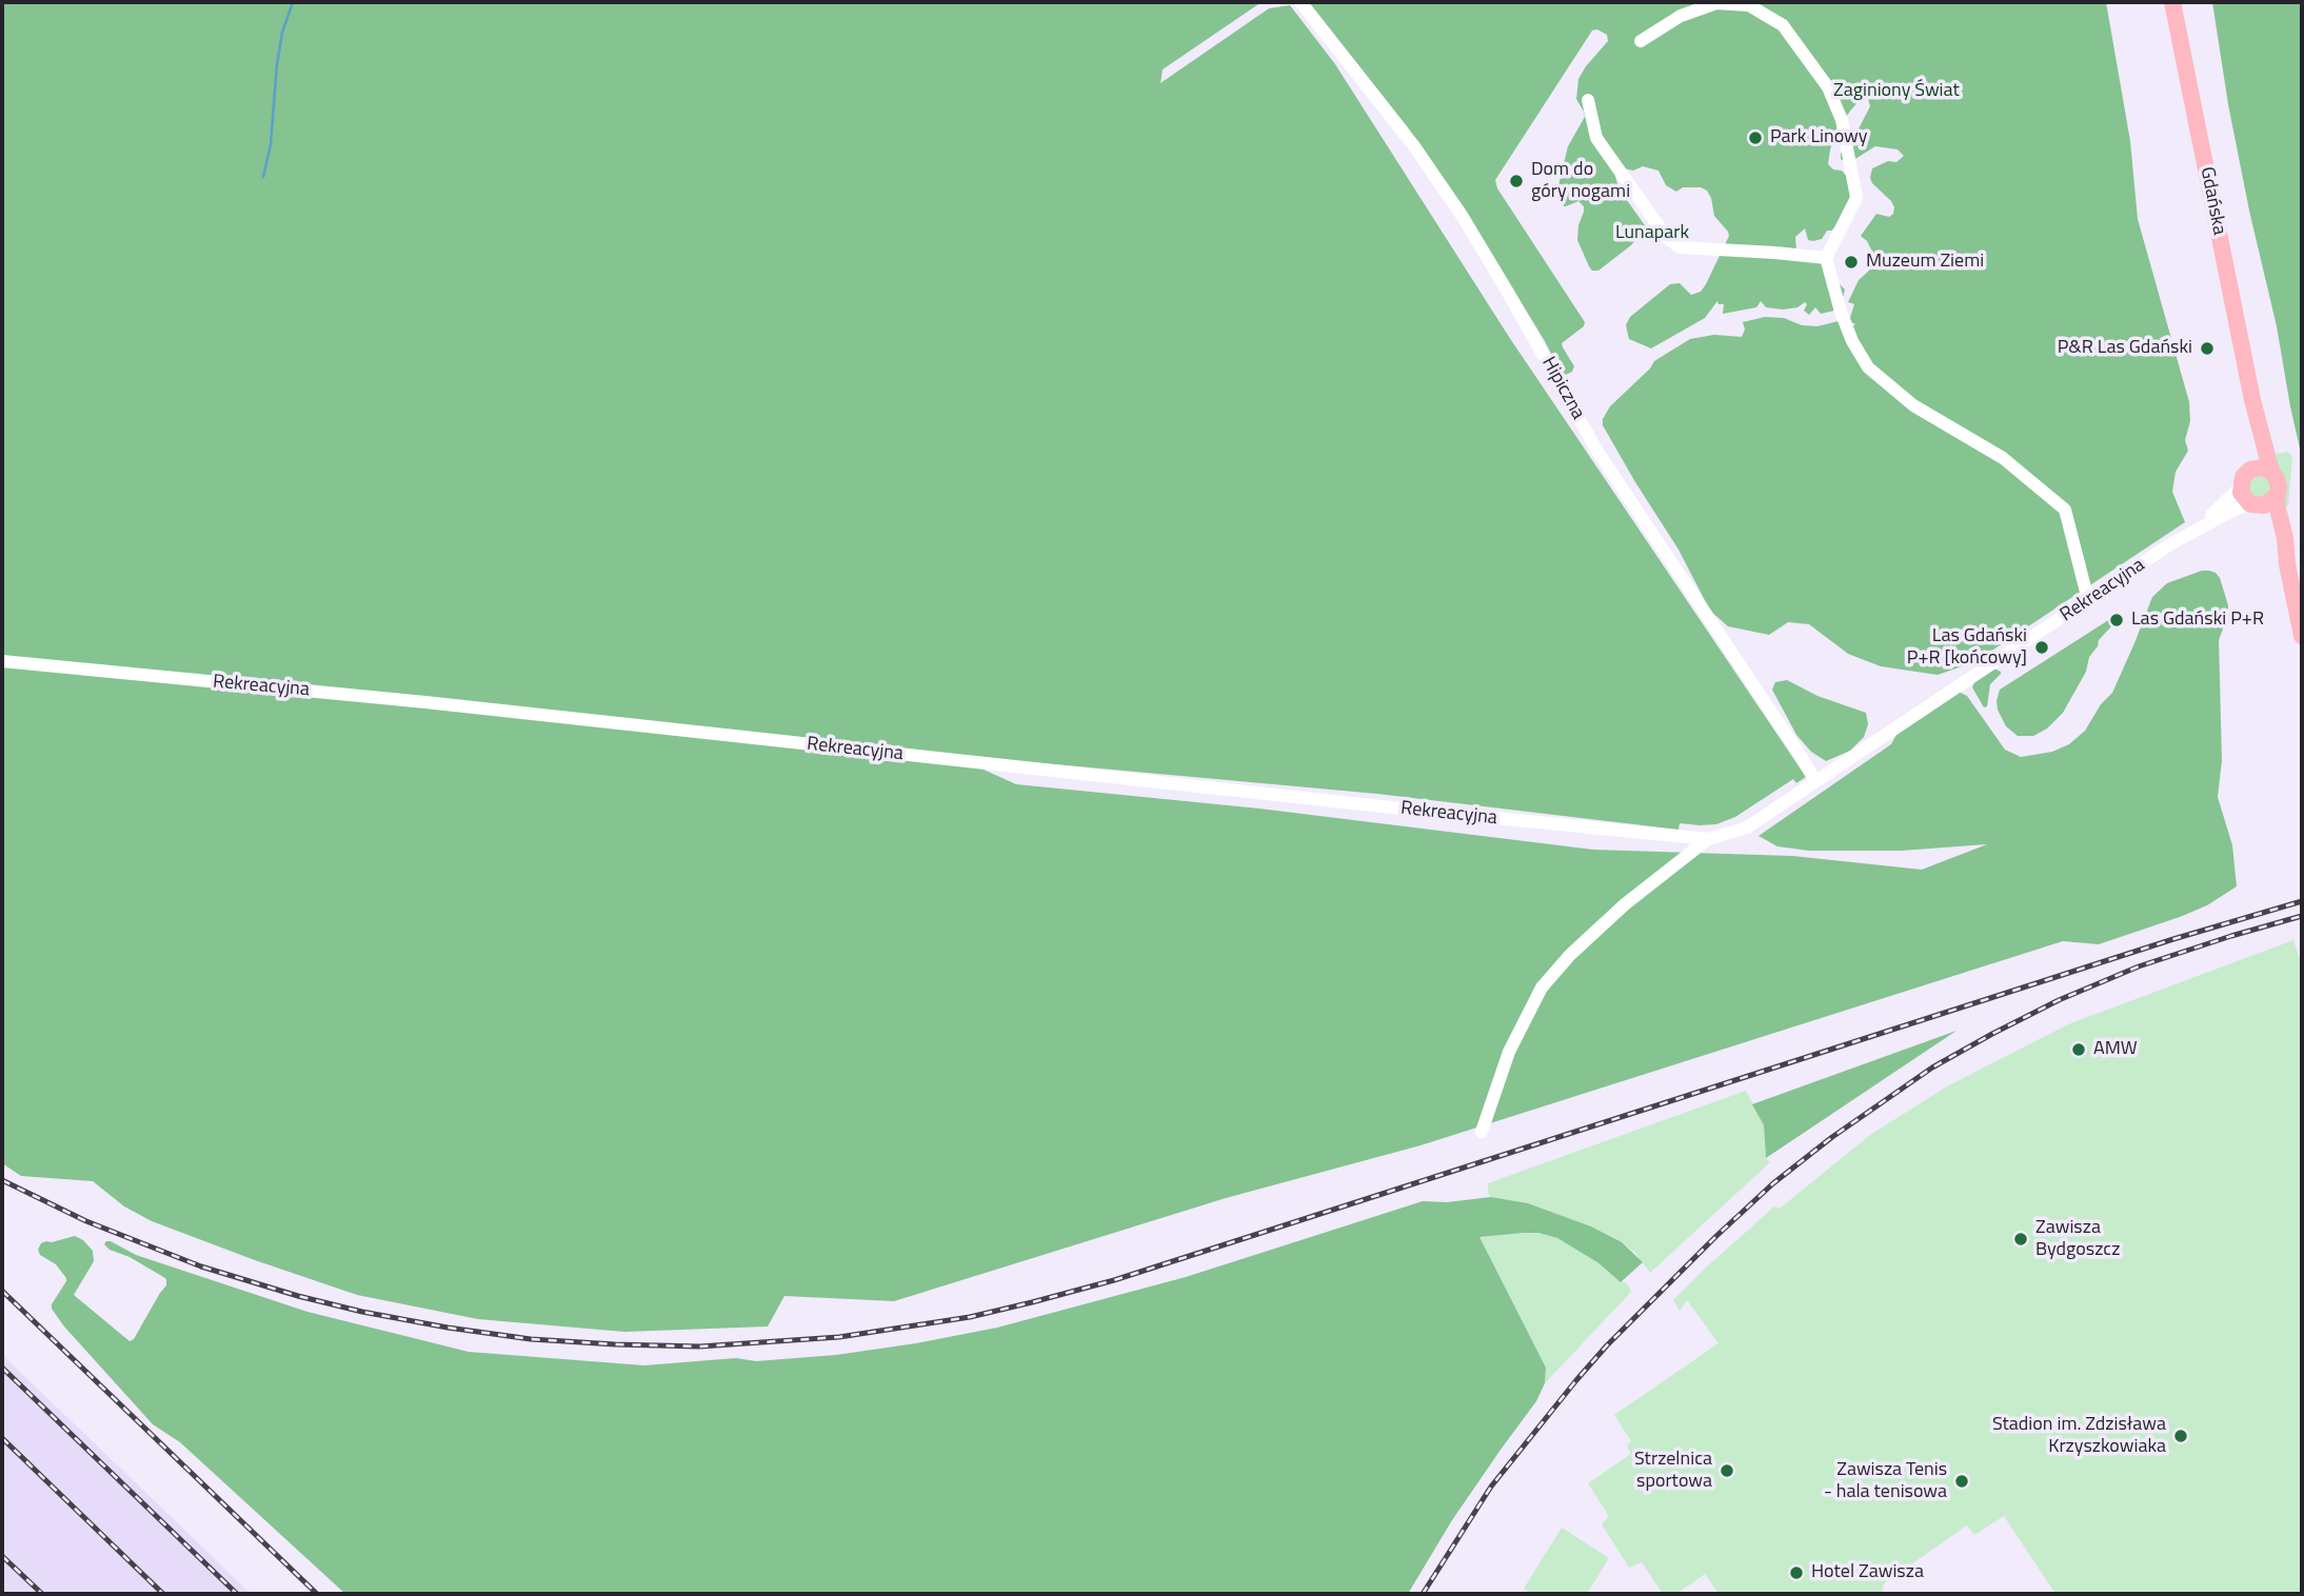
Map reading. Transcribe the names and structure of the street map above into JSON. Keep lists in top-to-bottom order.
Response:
{
  "streets": {
    "main road": ["Gdańska"],
    "street": ["Hipiczna", "Rekreacyjna"]
  },
  "crossings": [
    ["Gdańska", "Rekreacyjna"],
    ["Hipiczna", "Rekreacyjna"]
  ],
  "parks": ["Zaginiony Świat", "Lunapark"],
  "places": [
    "Park Linowy",
    "Dom do góry nogami",
    "Muzeum Ziemi",
    "P&R Las Gdański",
    "Las Gdański P+R",
    "Las Gdański P+R [końcowy]",
    "AMW",
    "Zawisza Bydgoszcz",
    "Stadion im. Zdzisława Krzyszkowiaka",
    "Strzelnica sportowa",
    "Zawisza Tenis - hala tenisowa",
    "Hotel Zawisza"
  ]
}
